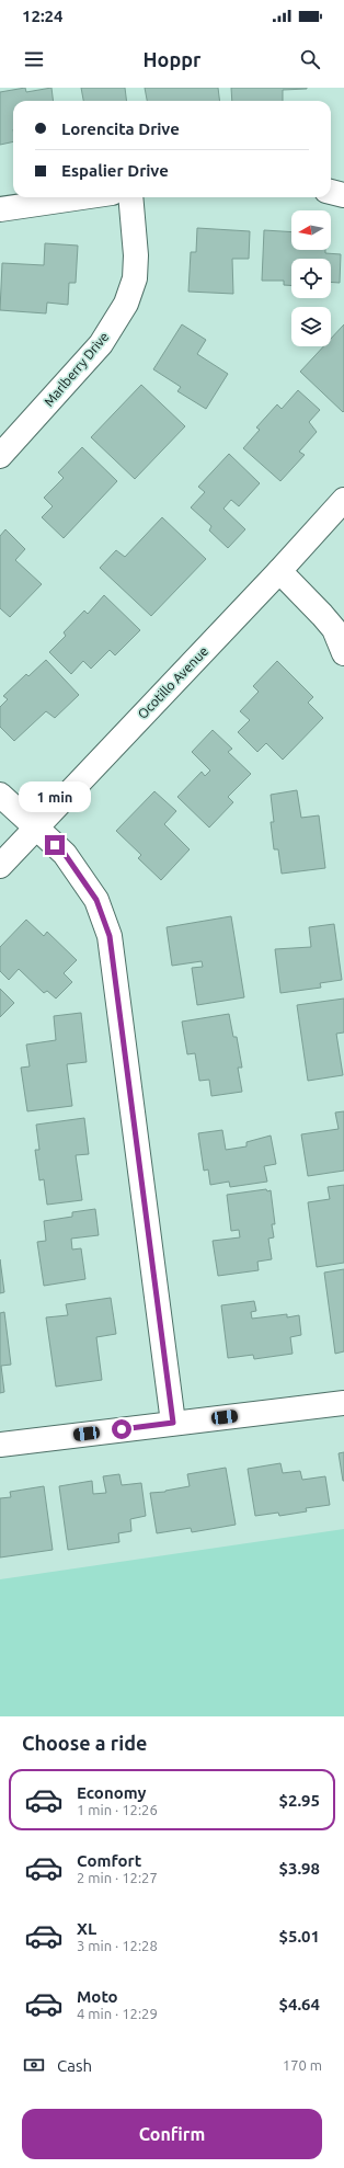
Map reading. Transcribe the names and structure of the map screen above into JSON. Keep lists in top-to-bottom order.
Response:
{
  "streets": {
    "street": ["Marlberry Drive", "Ocotillo Avenue"]
  },
  "north": "left",
  "page": {
    "status": "12:24",
    "header": "Hoppr",
    "banner": ["Lorencita Drive", "Espalier Drive"],
    "bubble": "1 min",
    "heading": "Choose a ride",
    "list": [
      {
        "name": "Economy",
        "note": "1 min · 12:26",
        "value": "$2.95"
      },
      {
        "name": "Comfort",
        "note": "2 min · 12:27",
        "value": "$3.98"
      },
      {
        "name": "XL",
        "note": "3 min · 12:28",
        "value": "$5.01"
      },
      {
        "name": "Moto",
        "note": "4 min · 12:29",
        "value": "$4.64"
      }
    ],
    "pay": ["Cash", "170 m"],
    "buttons": "Confirm"
  }
}
